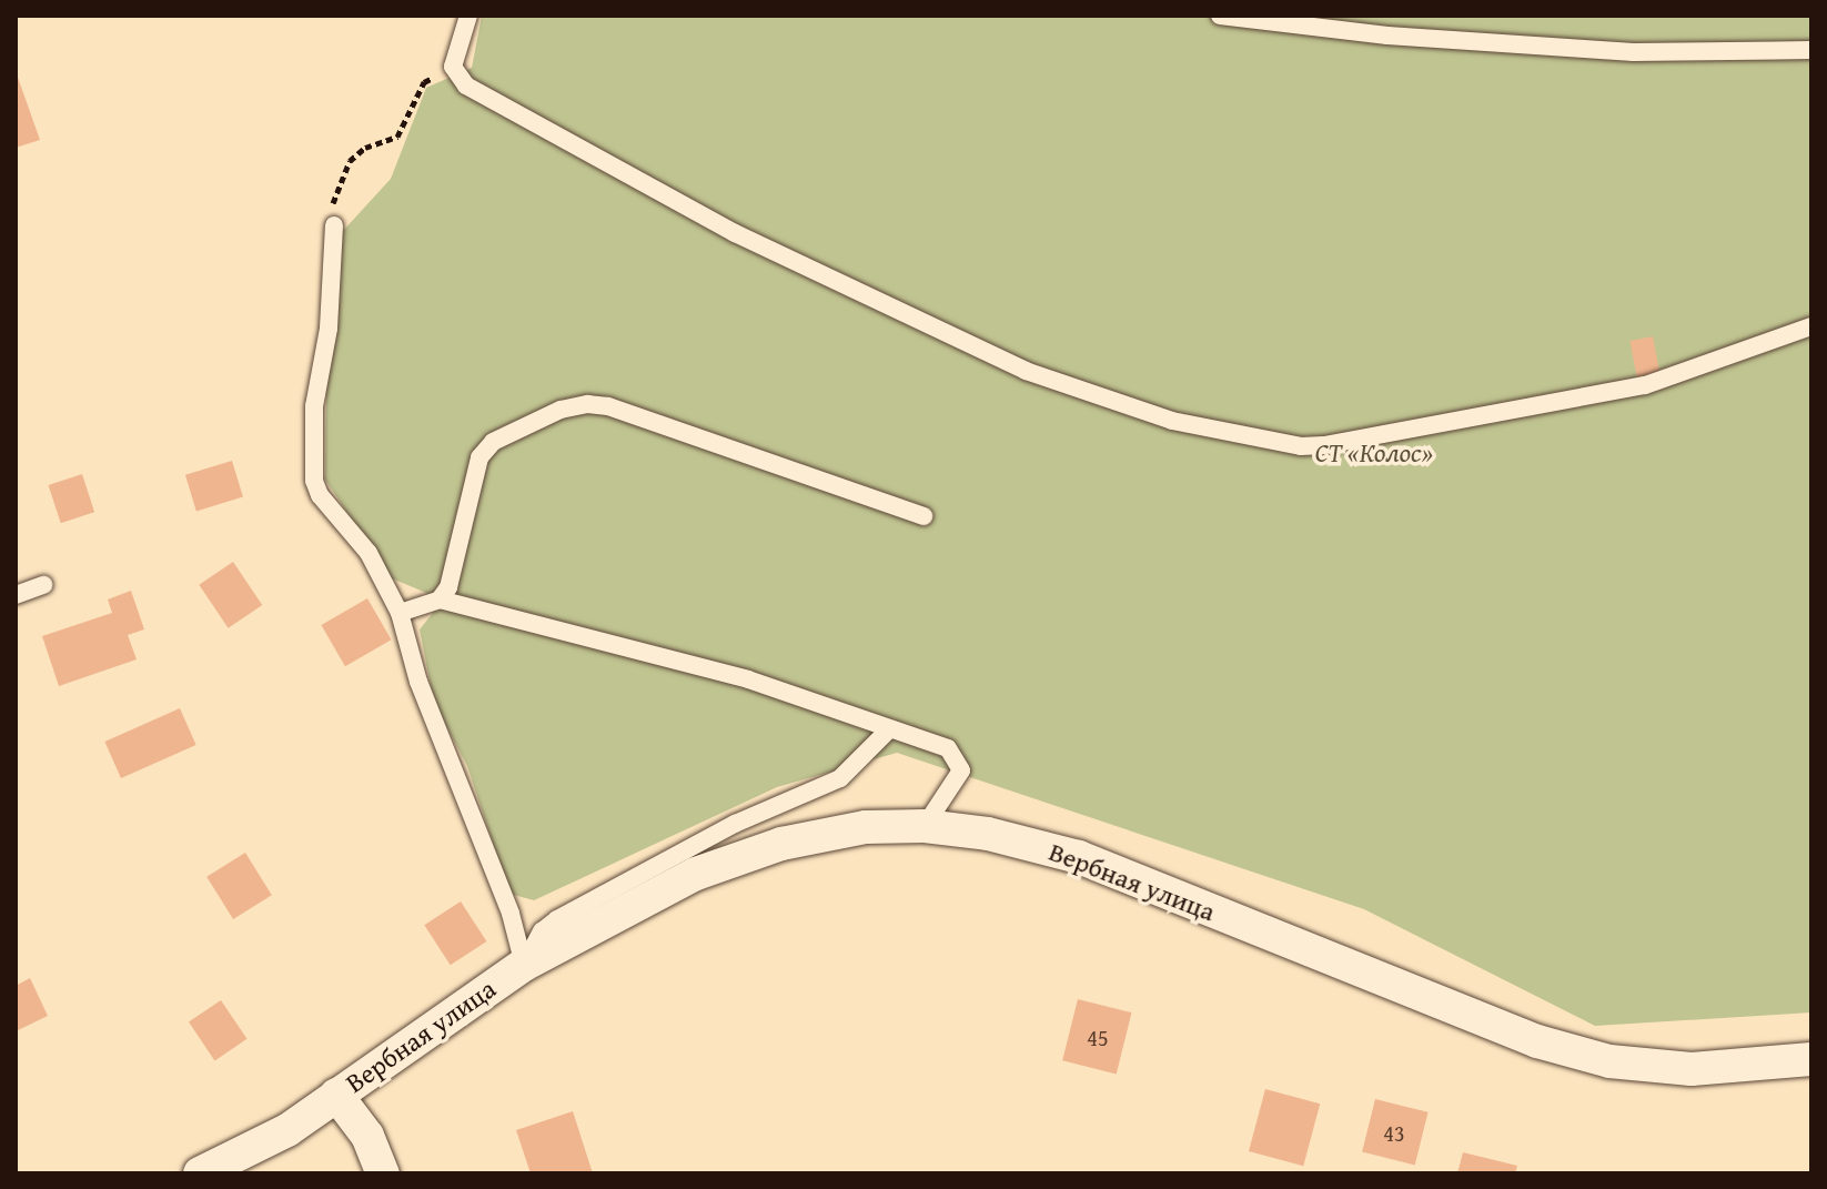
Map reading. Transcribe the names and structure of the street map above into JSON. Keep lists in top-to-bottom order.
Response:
{
  "streets": {
    "street": ["Вербная улица"]
  },
  "parks": ["СТ «Колос»"],
  "house_numbers": ["45", "43"]
}
